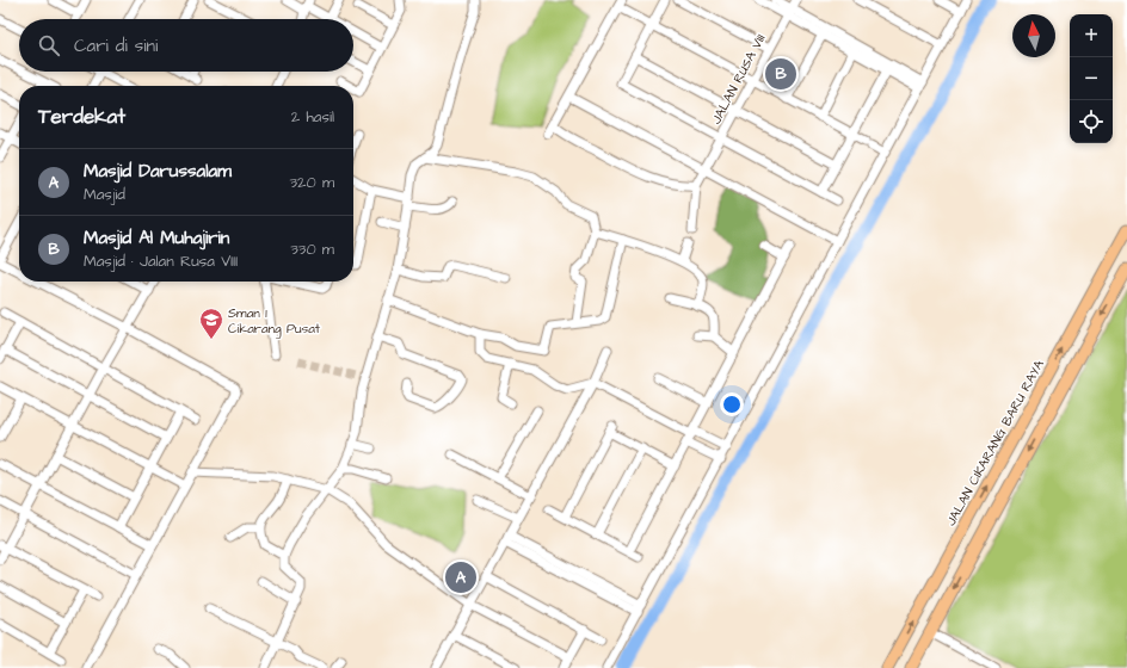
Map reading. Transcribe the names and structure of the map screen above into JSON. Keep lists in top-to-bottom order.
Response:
{
  "streets": {
    "main road": ["JALAN CIKARANG BARU RAYA"],
    "street": ["JALAN RUSA VIII"]
  },
  "places": {
    "school or university": ["Sman 1 Cikarang Pusat"]
  },
  "north": "top",
  "page": {
    "map_buttons": ["+", "−"],
    "search": "Cari di sini",
    "pins": ["B", "A"],
    "heading": ["Terdekat", "2 hasil"],
    "list": [
      {
        "mark": "A",
        "name": "Masjid Darussalam",
        "note": "Masjid",
        "value": "320 m"
      },
      {
        "mark": "B",
        "name": "Masjid Al Muhajirin",
        "note": "Masjid · Jalan Rusa VIII",
        "value": "330 m"
      }
    ]
  }
}
